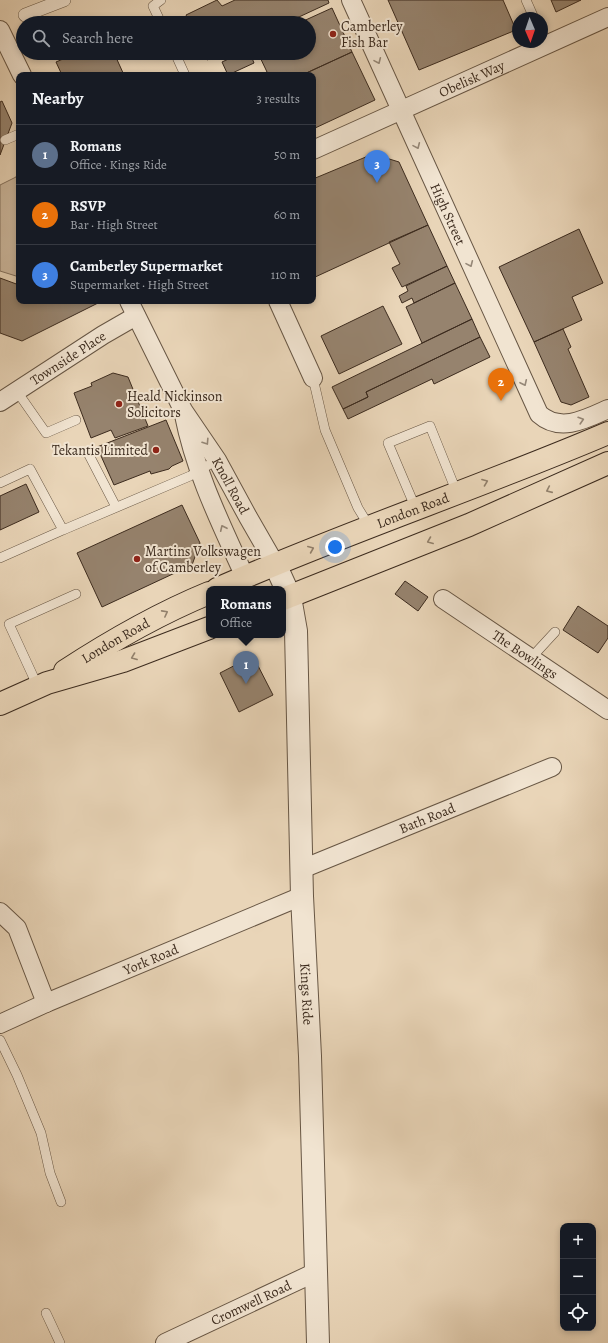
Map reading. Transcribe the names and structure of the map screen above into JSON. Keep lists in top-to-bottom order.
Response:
{
  "streets": {
    "main road": ["London Road"],
    "street": [
      "Obelisk Way",
      "High Street",
      "Townside Place",
      "Knoll Road",
      "The Bowlings",
      "Bath Road",
      "York Road",
      "Kings Ride",
      "Cromwell Road"
    ]
  },
  "crossings": [
    ["Obelisk Way", "High Street"],
    ["Townside Place", "Knoll Road"],
    ["Knoll Road", "London Road"],
    ["Knoll Road", "Kings Ride"],
    ["London Road", "Kings Ride"],
    ["Bath Road", "Kings Ride"],
    ["York Road", "Kings Ride"],
    ["Kings Ride", "Cromwell Road"]
  ],
  "one_way": ["High Street"],
  "places": [
    "Camberley Fish Bar",
    "Heald Nickinson Solicitors",
    "Tekantis Limited",
    "Martins Volkswagen of Camberley"
  ],
  "north": "bottom",
  "page": {
    "search": "Search here",
    "heading": ["Nearby", "3 results"],
    "list": [
      {
        "mark": "1",
        "name": "Romans",
        "note": "Office · Kings Ride",
        "value": "50 m"
      },
      {
        "mark": "2",
        "name": "RSVP",
        "note": "Bar · High Street",
        "value": "60 m"
      },
      {
        "mark": "3",
        "name": "Camberley Supermarket",
        "note": "Supermarket · High Street",
        "value": "110 m"
      }
    ],
    "pins": ["3", "2", "1"],
    "popup": ["Romans", "Office"],
    "map_buttons": ["+", "−"]
  }
}
